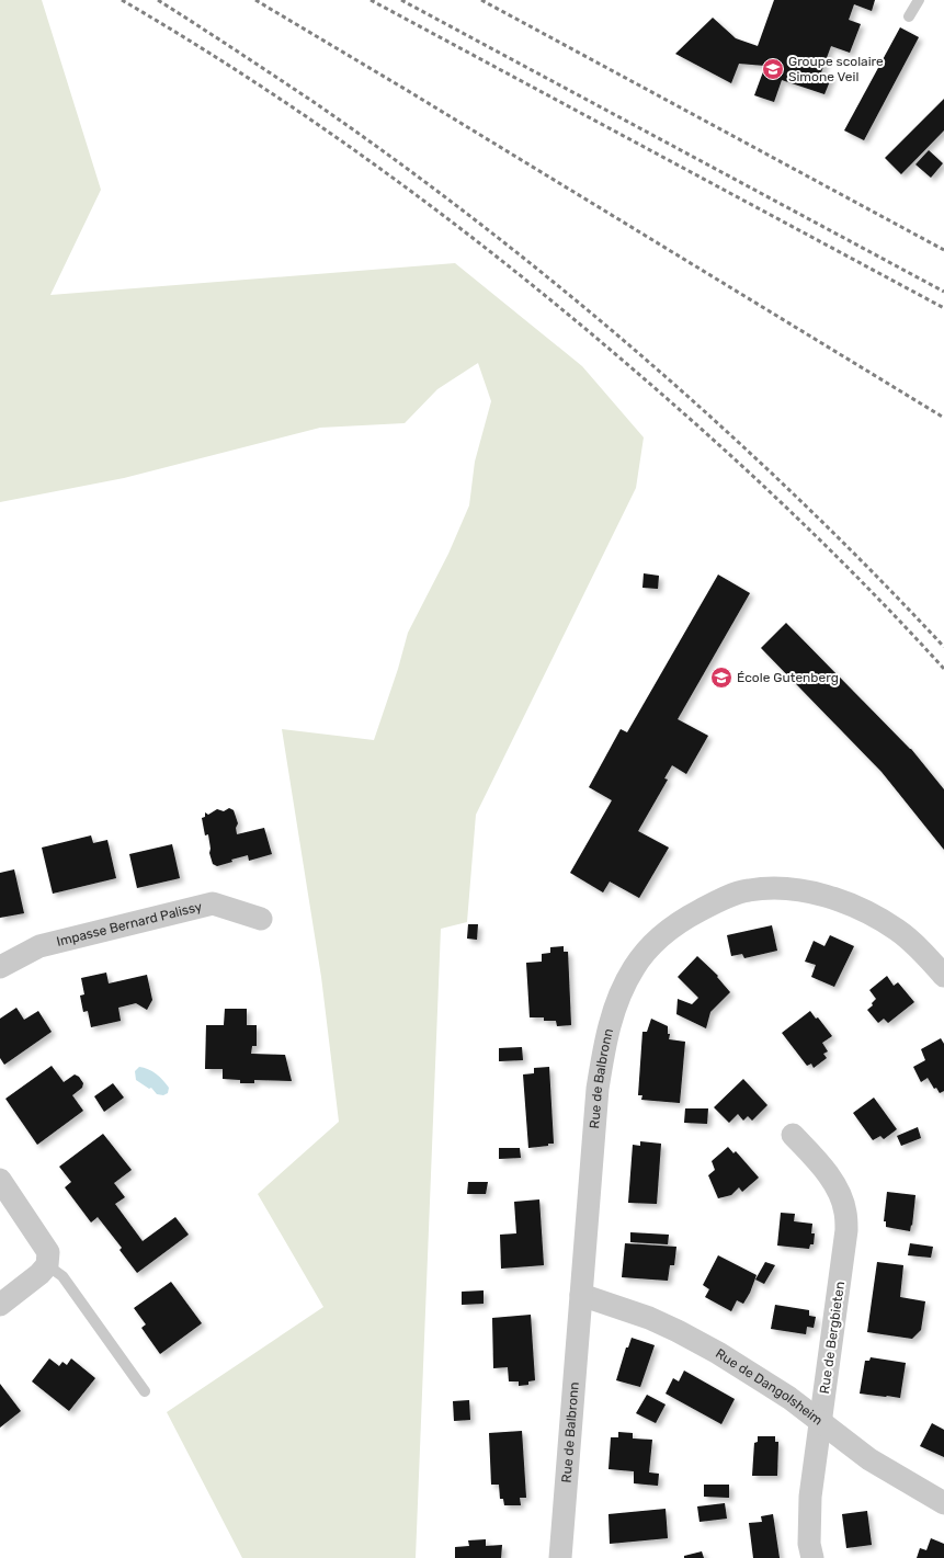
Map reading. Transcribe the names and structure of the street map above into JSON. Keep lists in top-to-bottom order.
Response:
{
  "streets": {
    "street": [
      "Impasse Bernard Palissy",
      "Rue de Balbronn",
      "Rue de Bergbieten",
      "Rue de Dangolsheim"
    ]
  },
  "crossings": [
    ["Rue de Balbronn", "Rue de Dangolsheim"],
    ["Rue de Bergbieten", "Rue de Dangolsheim"]
  ],
  "places": {
    "school or university": ["Groupe scolaire Simone Veil", "École Gutenberg"]
  }
}
